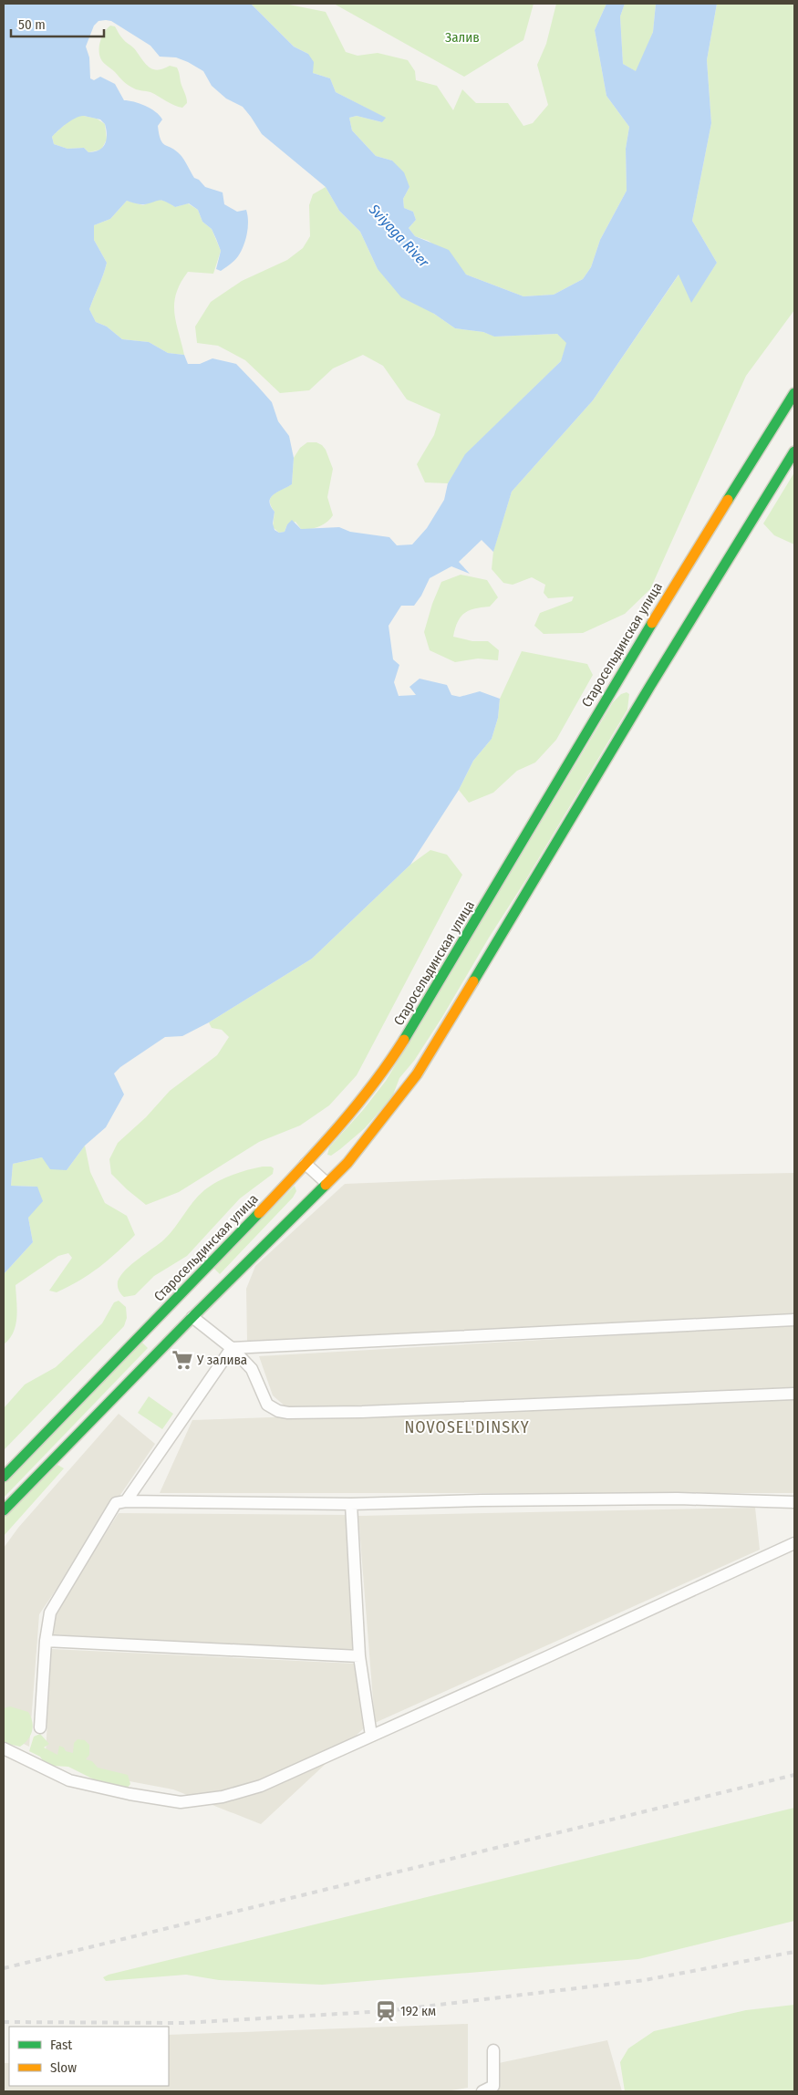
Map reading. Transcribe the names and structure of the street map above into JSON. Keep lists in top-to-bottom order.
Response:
{
  "streets": {
    "main road": ["Старосельдинская улица"]
  },
  "districts": ["NOVOSEL'DINSKY"],
  "water": ["Sviyaga River"],
  "parks": ["Залив"],
  "places": {
    "supermarket": ["У залива"],
    "station": ["192 км"]
  },
  "legend": ["Fast", "Slow"],
  "scale_bar": "50 m"
}
